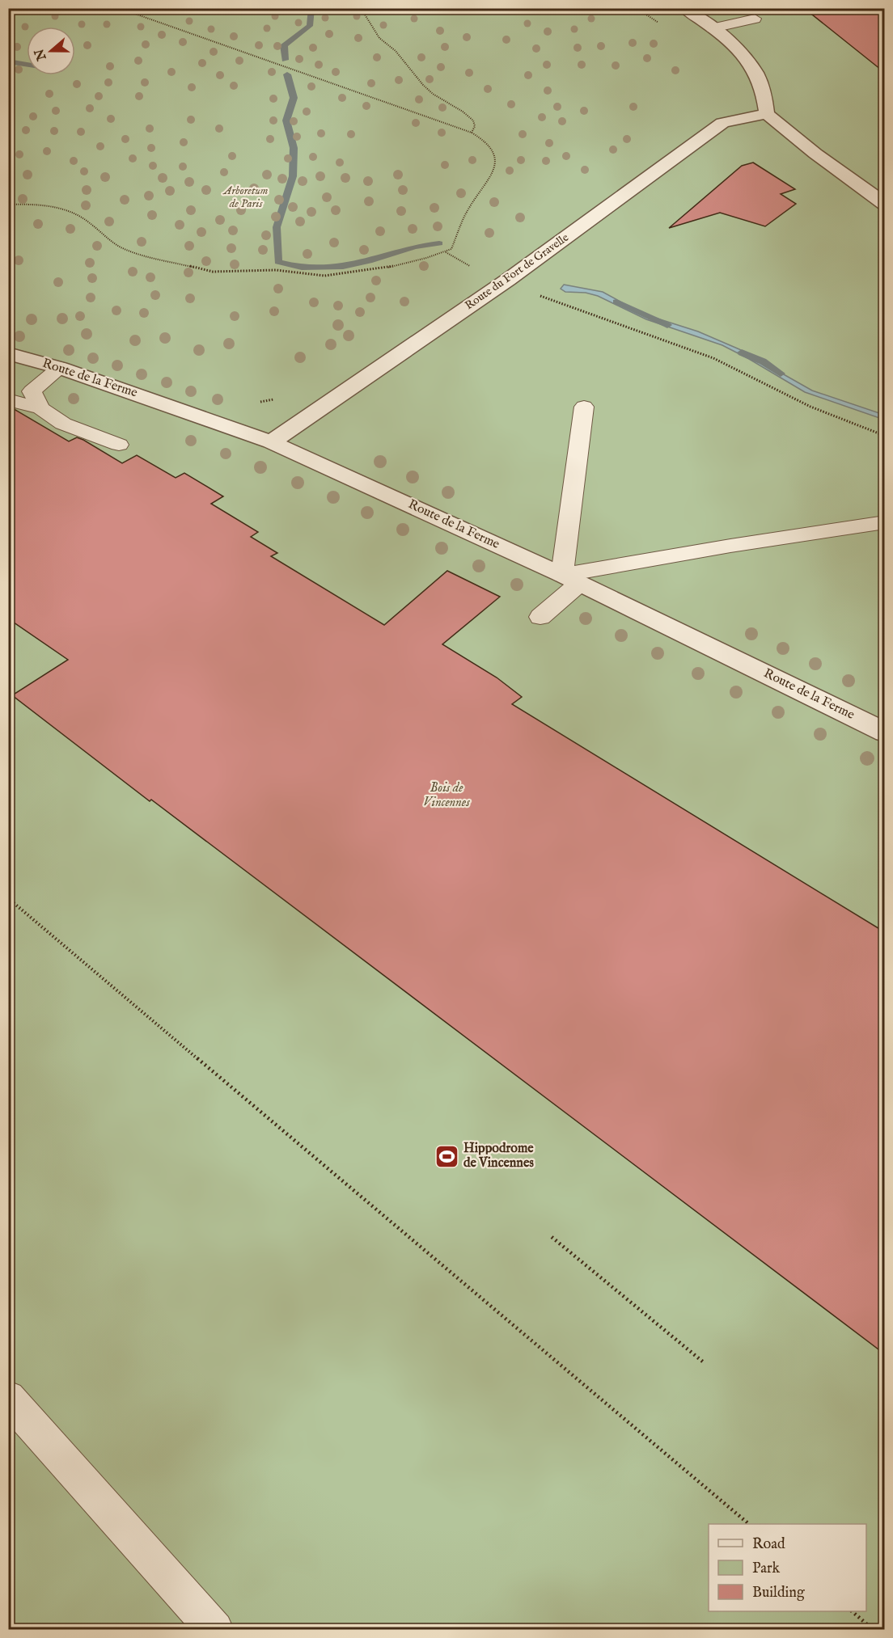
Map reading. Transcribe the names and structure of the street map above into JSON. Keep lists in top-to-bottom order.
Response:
{
  "streets": {
    "street": ["Route du Fort de Gravelle", "Route de la Ferme"]
  },
  "crossings": [
    ["Route du Fort de Gravelle", "Route de la Ferme"]
  ],
  "parks": ["Arboretum de Paris", "Bois de Vincennes"],
  "places": {
    "sports": ["Hippodrome de Vincennes"]
  },
  "legend": ["Road", "Park", "Building"],
  "north": "left"
}
